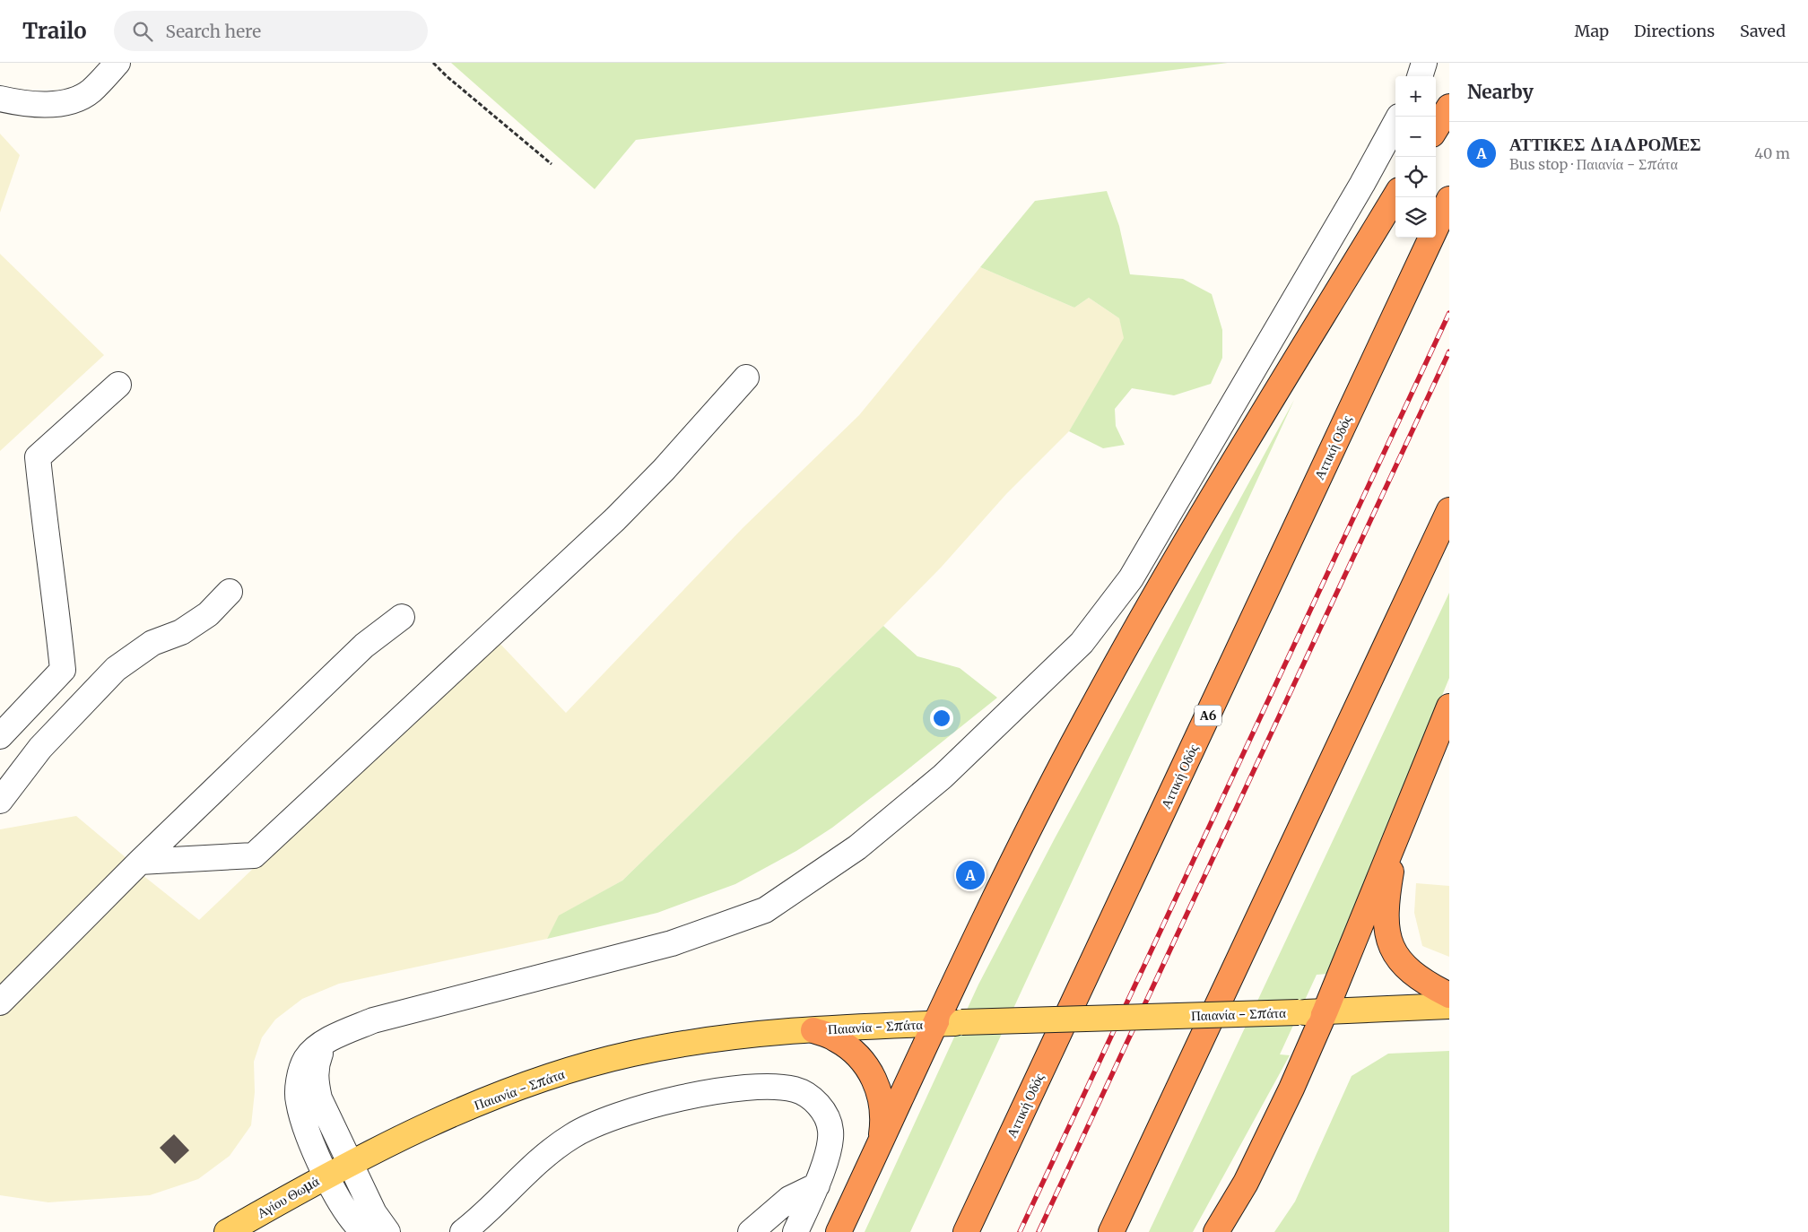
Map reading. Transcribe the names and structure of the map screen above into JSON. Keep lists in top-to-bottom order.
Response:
{
  "streets": {
    "highway": ["Αττική Οδός", "Α6"],
    "main road": ["Παιανία - Σπάτα", "Αγίου Θωμά"]
  },
  "crossings": [
    ["Παιανία - Σπάτα", "Αγίου Θωμά"]
  ],
  "page": {
    "header": "Trailo",
    "search": "Search here",
    "nav": ["Map", "Directions", "Saved"],
    "heading": "Nearby",
    "map_buttons": ["+", "−"],
    "list": [
      {
        "mark": "A",
        "name": "ΑΤΤΙΚΕΣ ΔΙΑΔΡΟΜΕΣ",
        "note": "Bus stop · Παιανία - Σπάτα",
        "value": "40 m"
      }
    ],
    "pins": "A"
  }
}
